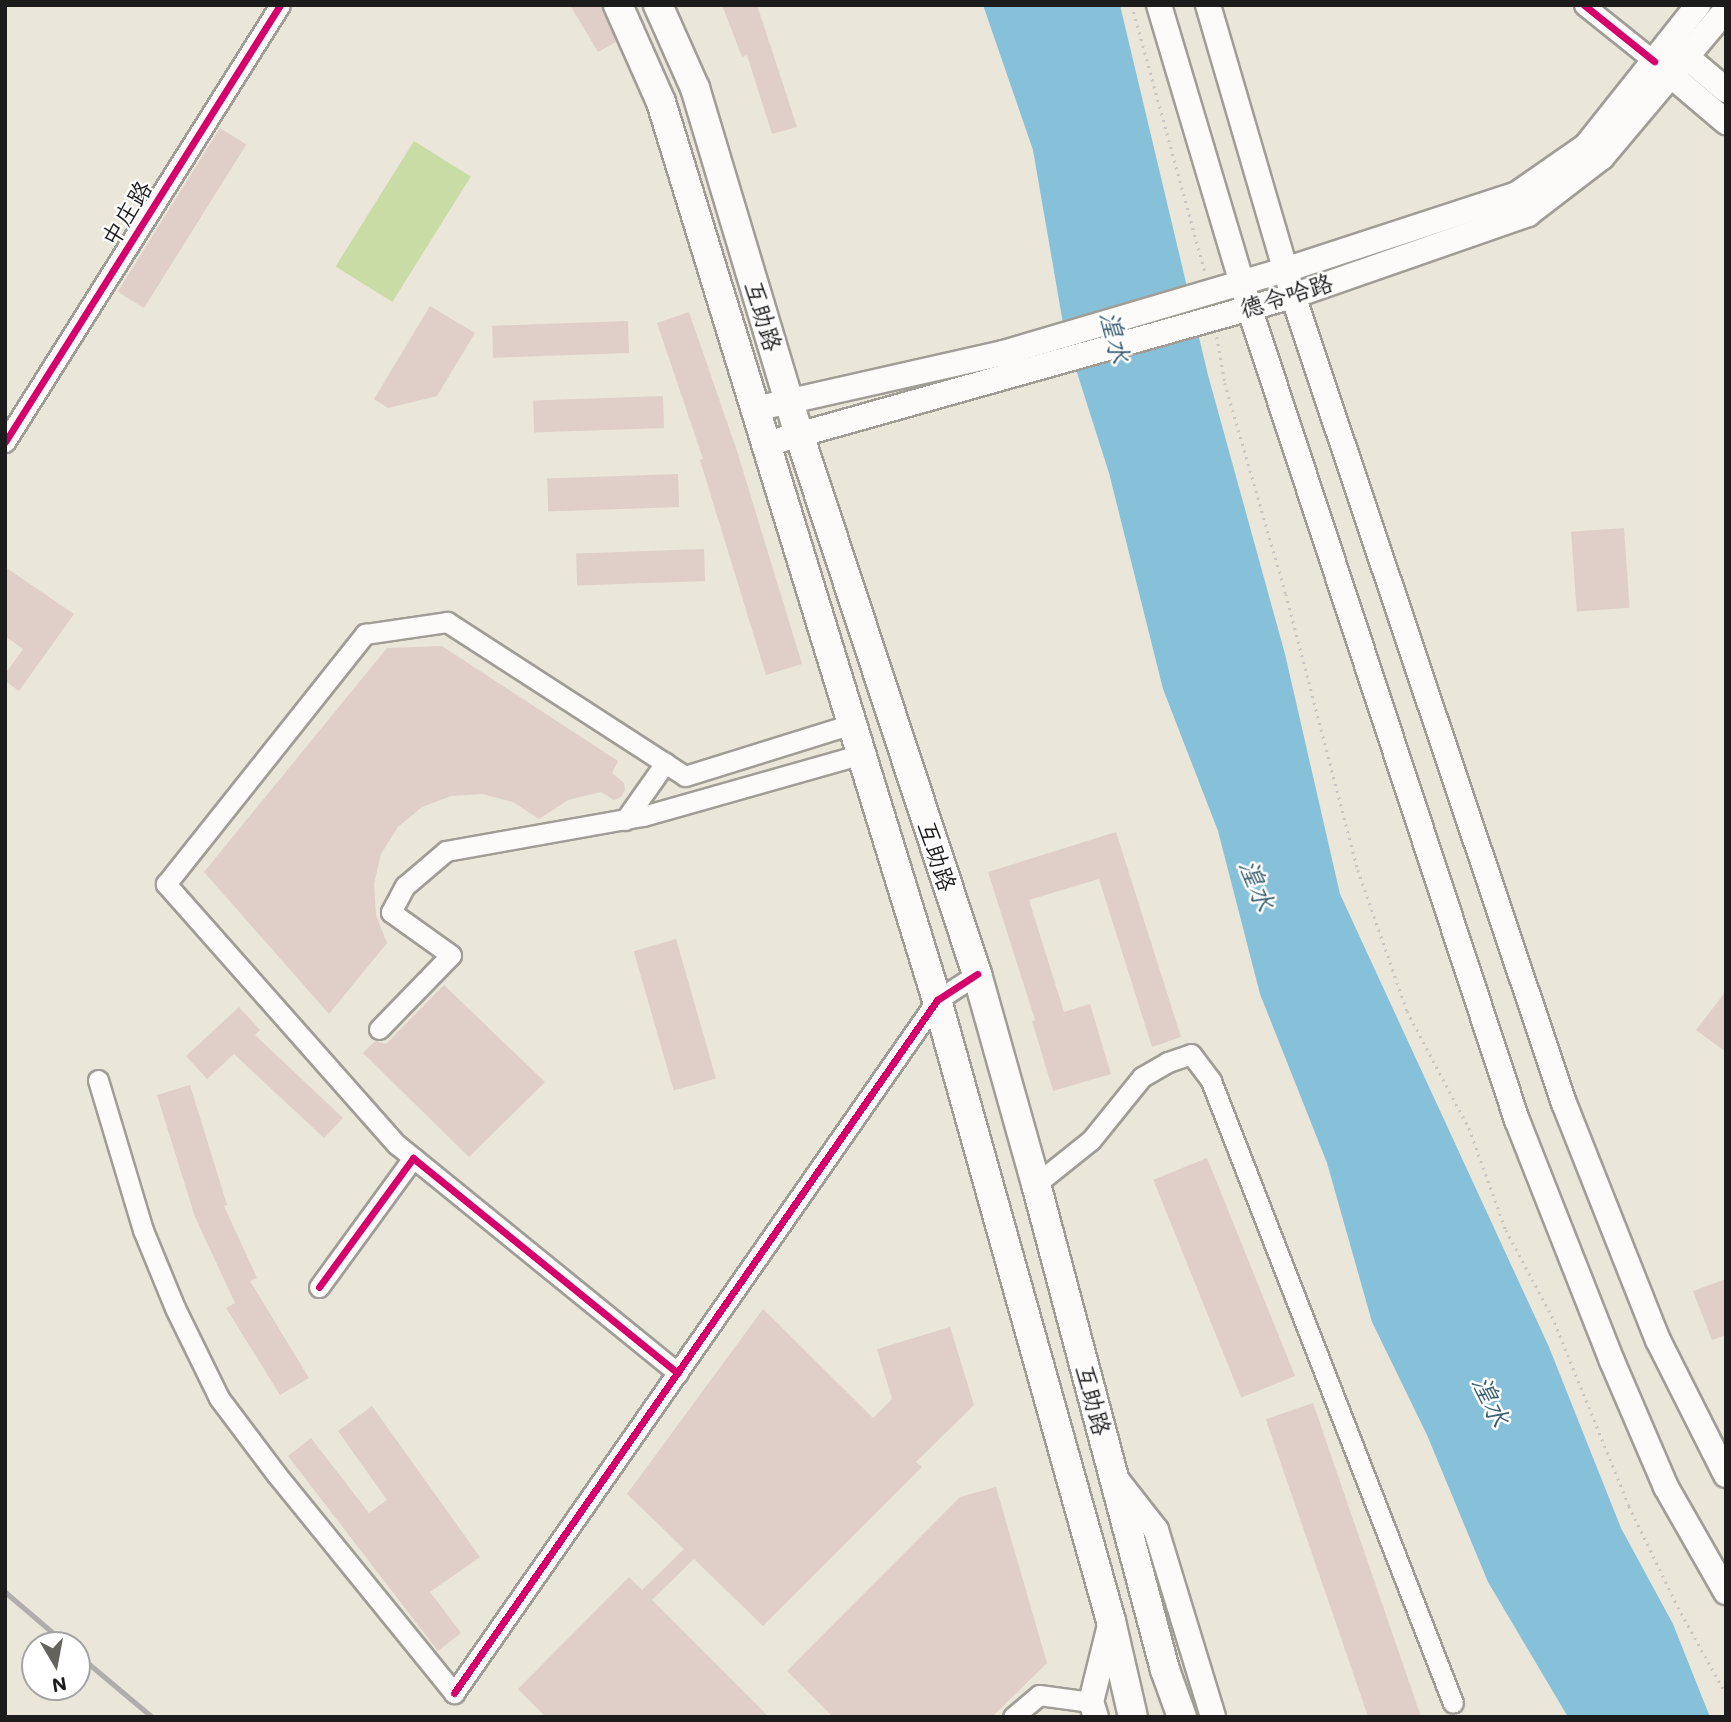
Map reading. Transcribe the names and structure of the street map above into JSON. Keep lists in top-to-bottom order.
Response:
{
  "streets": {
    "highway": ["互助路"],
    "main road": ["德令哈路"],
    "street": ["中庄路"]
  },
  "crossings": [
    ["德令哈路", "互助路"]
  ],
  "water": ["湟水"],
  "north": "bottom"
}
